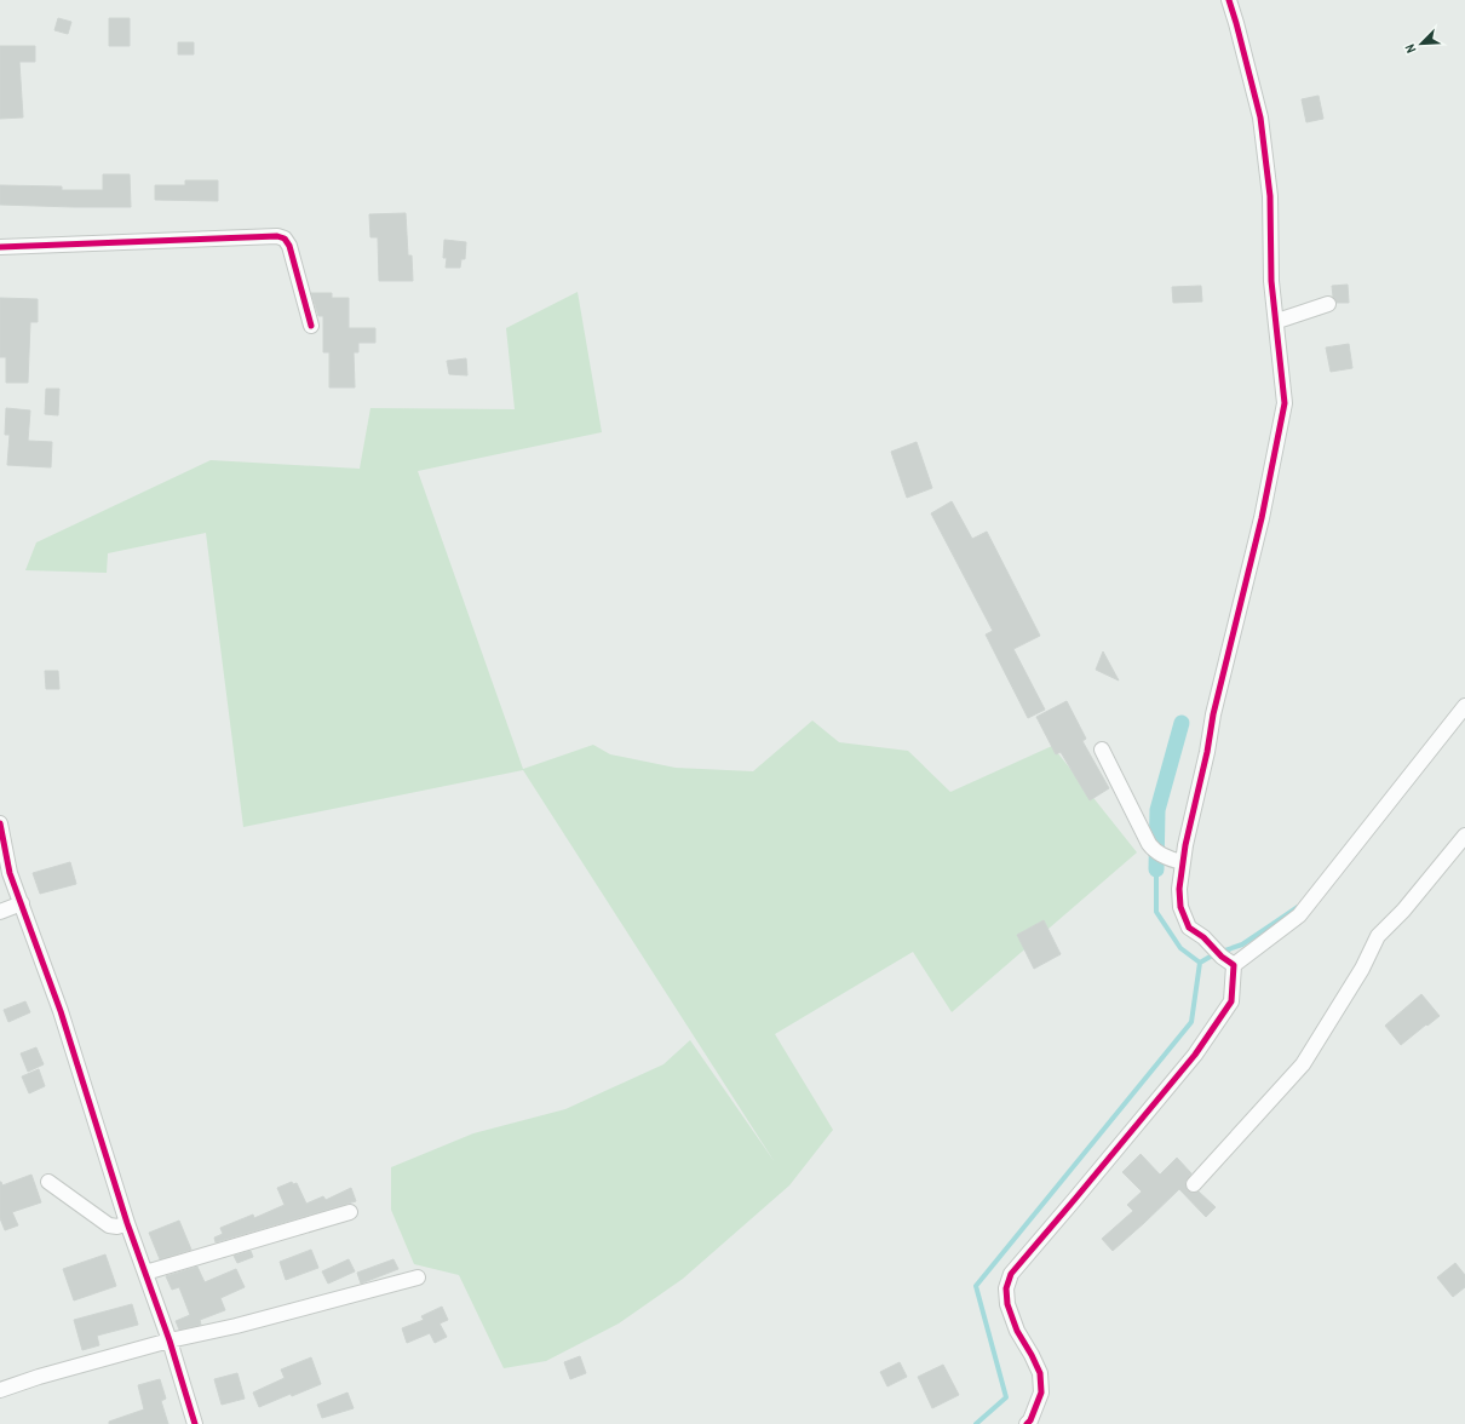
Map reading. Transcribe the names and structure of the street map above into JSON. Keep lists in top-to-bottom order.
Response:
{
  "north": "bottom left"
}
